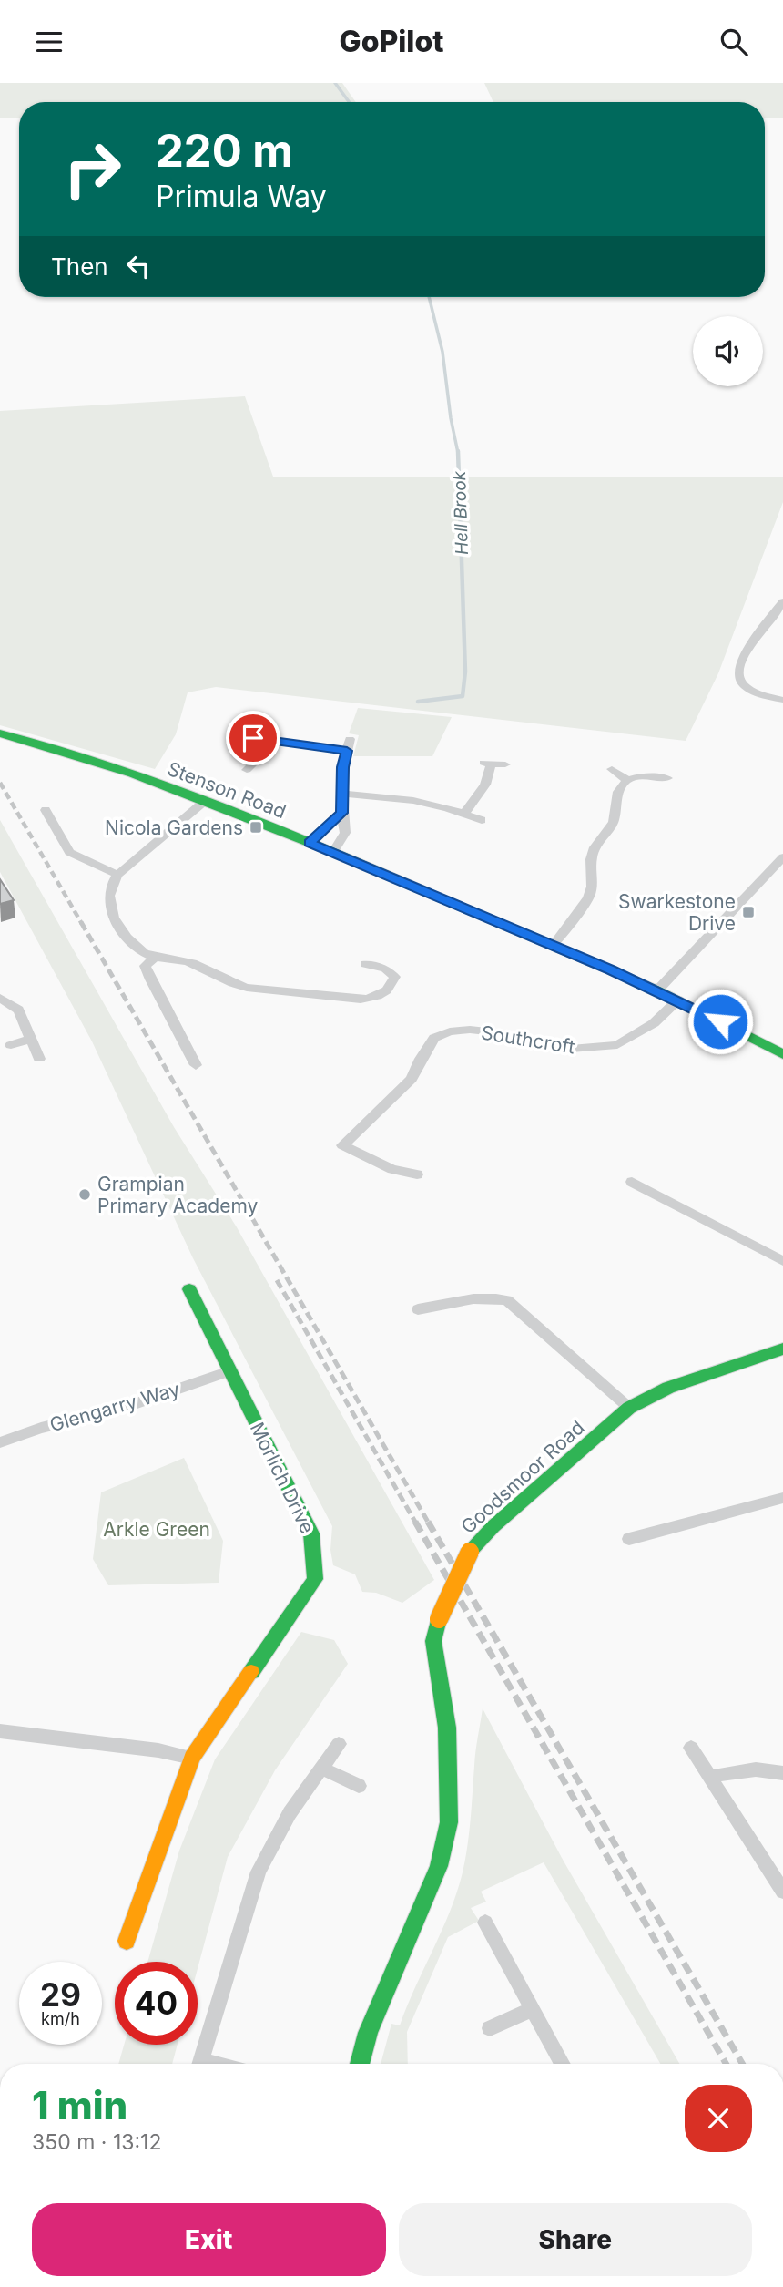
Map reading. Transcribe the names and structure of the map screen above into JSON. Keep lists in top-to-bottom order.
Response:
{
  "streets": {
    "street": [
      "Stenson Road",
      "Southcroft",
      "Glengarry Way",
      "Goodsmoor Road",
      "Morlich Drive"
    ]
  },
  "crossings": [
    ["Stenson Road", "Southcroft"],
    ["Glengarry Way", "Morlich Drive"]
  ],
  "water": ["Hell Brook"],
  "parks": ["Arkle Green"],
  "places": {
    "transit": ["Nicola Gardens", "Swarkestone Drive"],
    "other": ["Grampian Primary Academy"]
  },
  "page": {
    "header": "GoPilot",
    "turn": ["220 m", "Primula Way"],
    "then": "Then",
    "speed": "29 km/h",
    "limit": "40",
    "heading": ["1 min", "350 m · 13:12"],
    "buttons": ["Exit", "Share"]
  }
}
